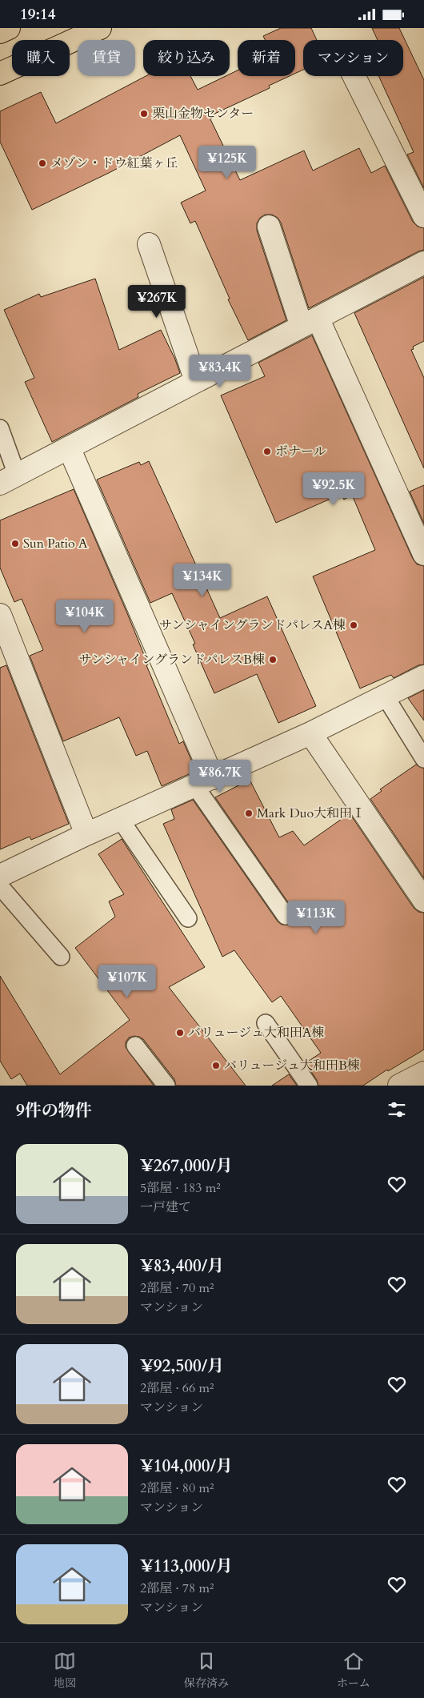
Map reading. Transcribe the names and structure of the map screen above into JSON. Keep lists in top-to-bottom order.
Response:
{
  "places": [
    "栗山金物センター",
    "メゾン・ドウ紅葉ヶ丘",
    "ボナール",
    "Sun Patio A",
    "サンシャイングランドパレスA棟",
    "サンシャイングランドパレスB棟",
    "Mark Duo大和田Ⅰ",
    "バリュージュ大和田A棟",
    "バリュージュ大和田B棟"
  ],
  "page": {
    "status": "19:14",
    "chip": [
      "購入",
      "賃貸",
      "絞り込み",
      "新着",
      "マンション"
    ],
    "price": [
      "¥125K",
      "¥267K",
      "¥83.4K",
      "¥92.5K",
      "¥134K",
      "¥104K",
      "¥86.7K",
      "¥113K",
      "¥107K"
    ],
    "heading": "9件の物件",
    "list": [
      {
        "name": "¥267,000/月",
        "note": "5部屋 · 183 m² · 一戸建て"
      },
      {
        "name": "¥83,400/月",
        "note": "2部屋 · 70 m² · マンション"
      },
      {
        "name": "¥92,500/月",
        "note": "2部屋 · 66 m² · マンション"
      },
      {
        "name": "¥104,000/月",
        "note": "2部屋 · 80 m² · マンション"
      },
      {
        "name": "¥113,000/月",
        "note": "2部屋 · 78 m² · マンション"
      }
    ],
    "tabs": ["地図", "保存済み", "ホーム"]
  }
}
